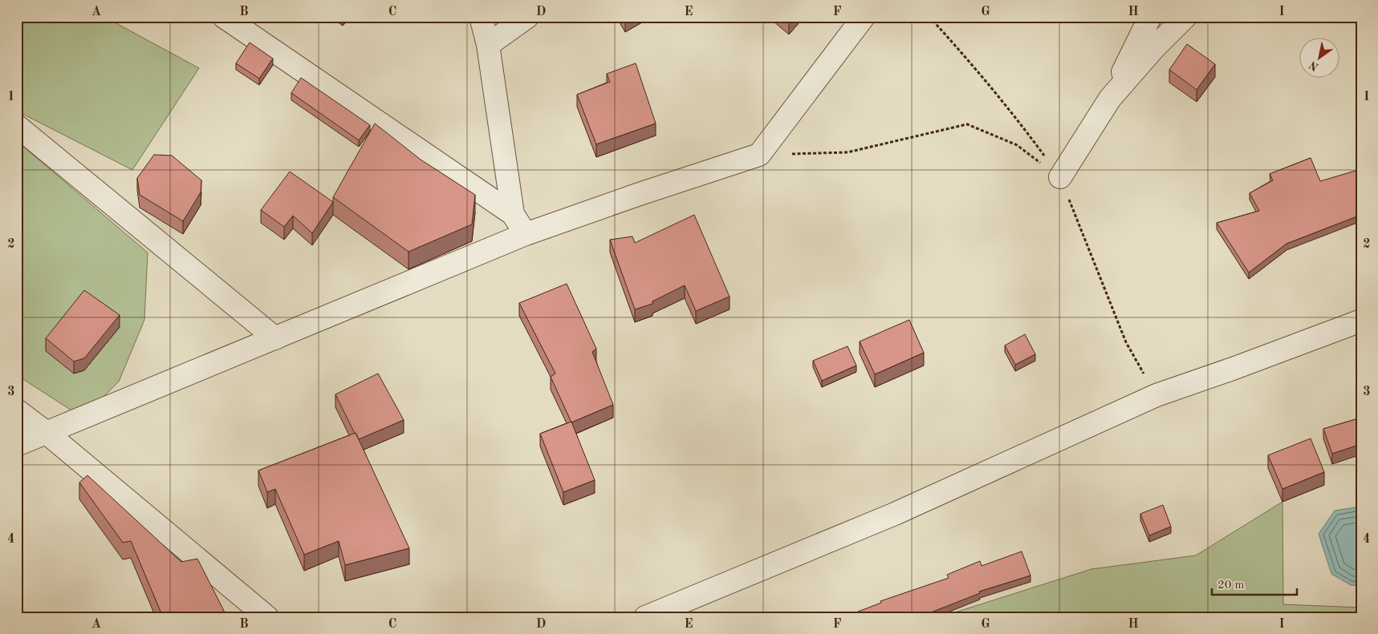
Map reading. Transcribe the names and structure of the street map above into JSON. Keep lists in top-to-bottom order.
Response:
{
  "scale_bar": "20 m",
  "north": "bottom left",
  "grid": {
    "columns": [
      "A",
      "B",
      "C",
      "D",
      "E",
      "F",
      "G",
      "H",
      "I"
    ],
    "rows": [
      "1",
      "2",
      "3",
      "4"
    ]
  }
}
